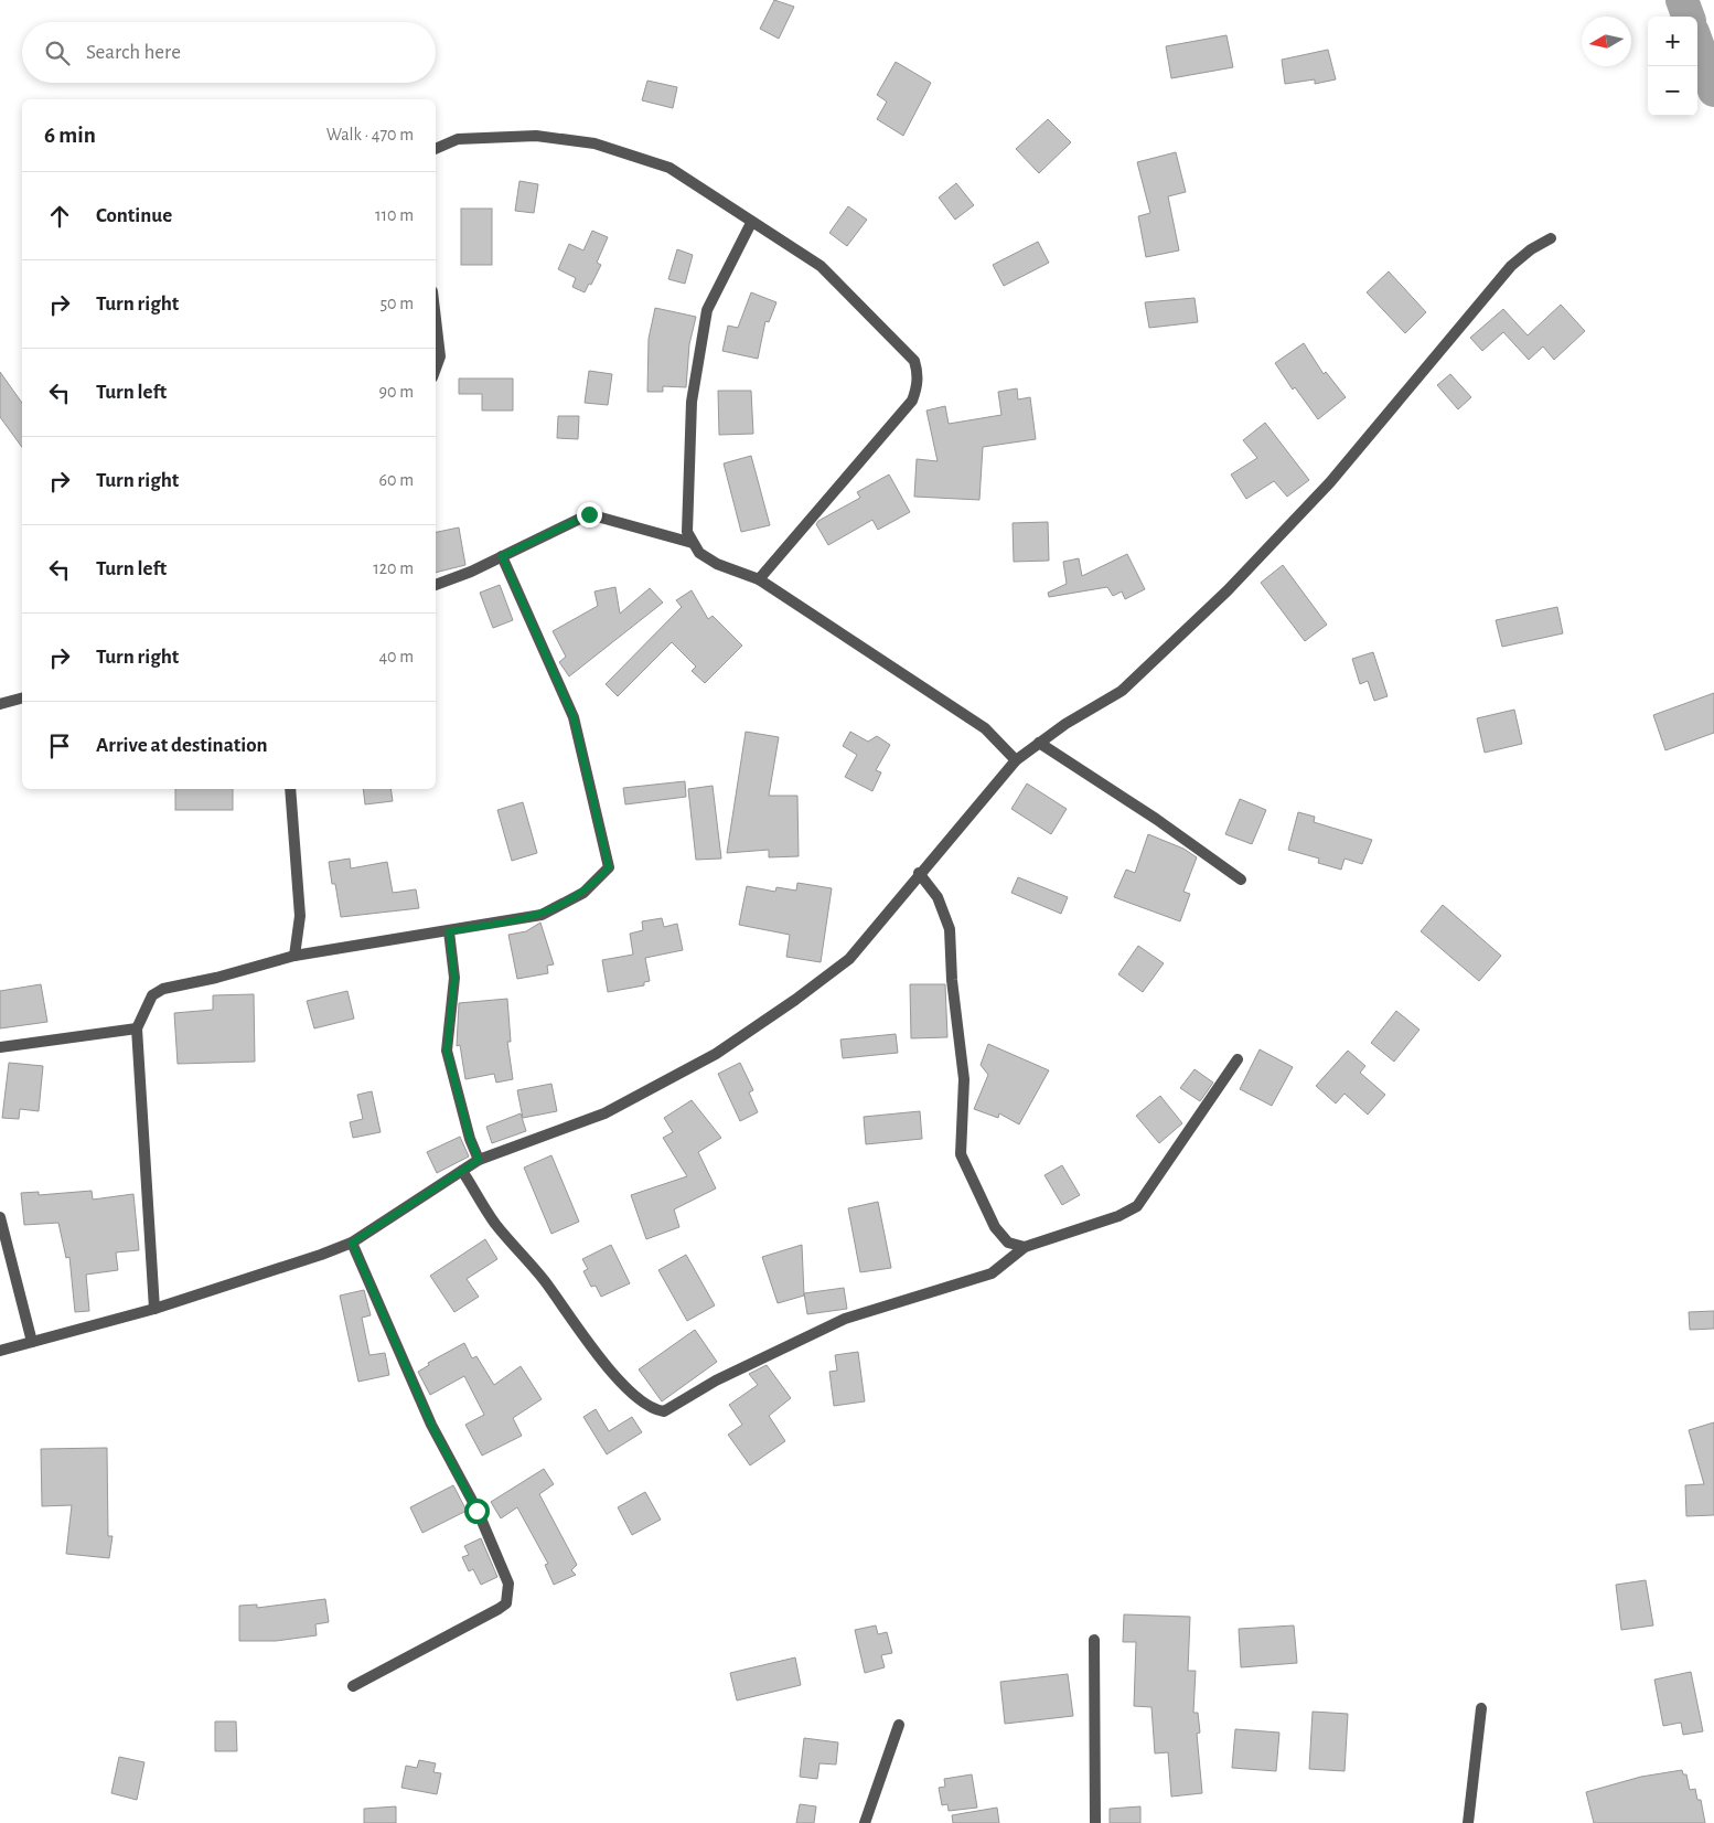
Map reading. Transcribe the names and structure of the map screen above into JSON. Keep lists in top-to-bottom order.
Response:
{
  "north": "left",
  "page": {
    "map_buttons": ["+", "−"],
    "search": "Search here",
    "heading": ["6 min", "Walk · 470 m"],
    "list": [
      ["Continue", "110 m"],
      ["Turn right", "50 m"],
      ["Turn left", "90 m"],
      ["Turn right", "60 m"],
      ["Turn left", "120 m"],
      ["Turn right", "40 m"],
      "Arrive at destination"
    ]
  }
}
